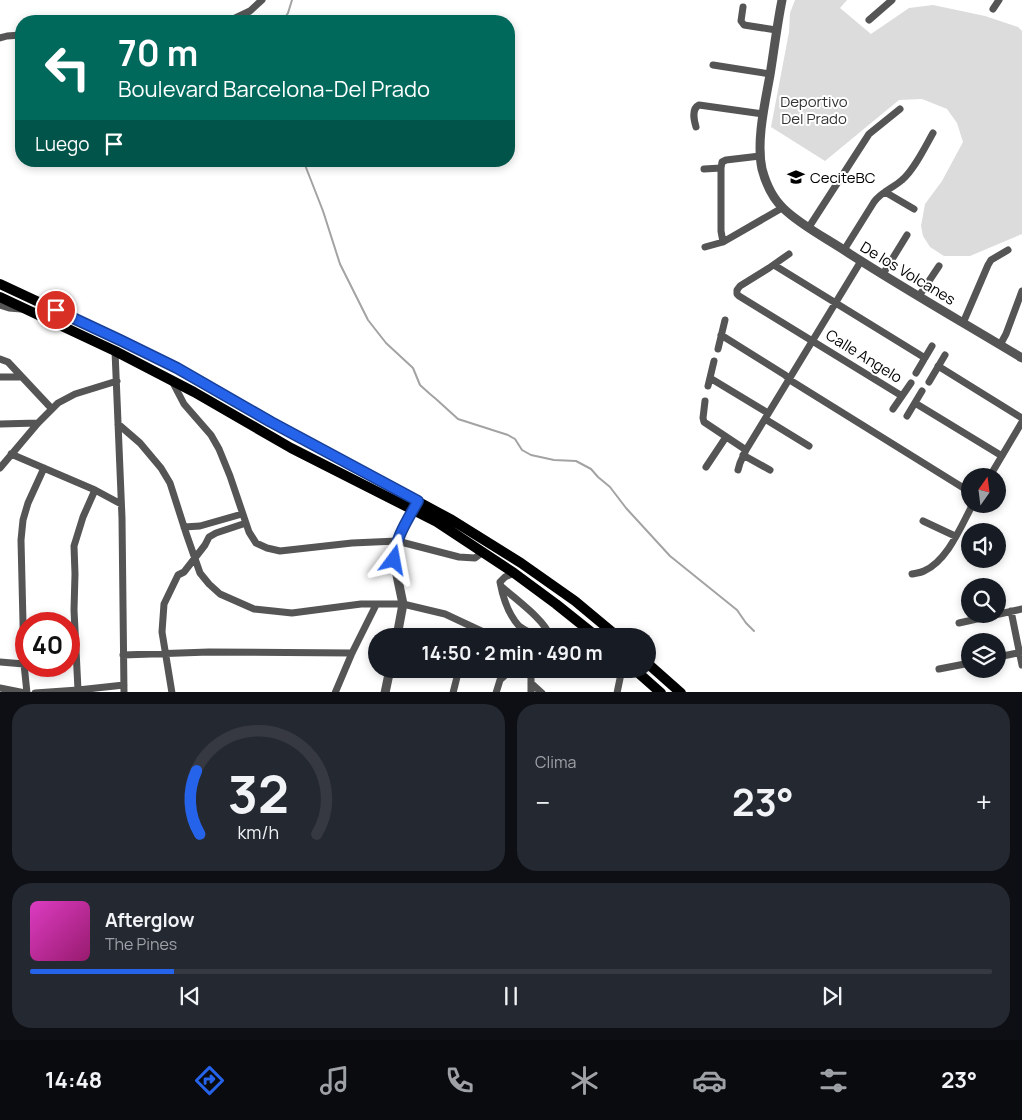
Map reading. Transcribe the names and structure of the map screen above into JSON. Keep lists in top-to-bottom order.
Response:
{
  "streets": {
    "street": ["De los Volcanes", "Calle Angelo"]
  },
  "parks": ["Deportivo Del Prado"],
  "places": {
    "school or university": ["CeciteBC"]
  },
  "north": "top",
  "page": {
    "turn": ["70 m", "Boulevard Barcelona-Del Prado"],
    "then": "Luego",
    "limit": "40",
    "trip": "14:50 · 2 min · 490 m",
    "tile": "Clima",
    "heat": ["−", "23°", "+"],
    "song": ["Afterglow", "The Pines"],
    "tabs": ["14:48", "23°"],
    "gauge": ["32", "km/h"]
  }
}
